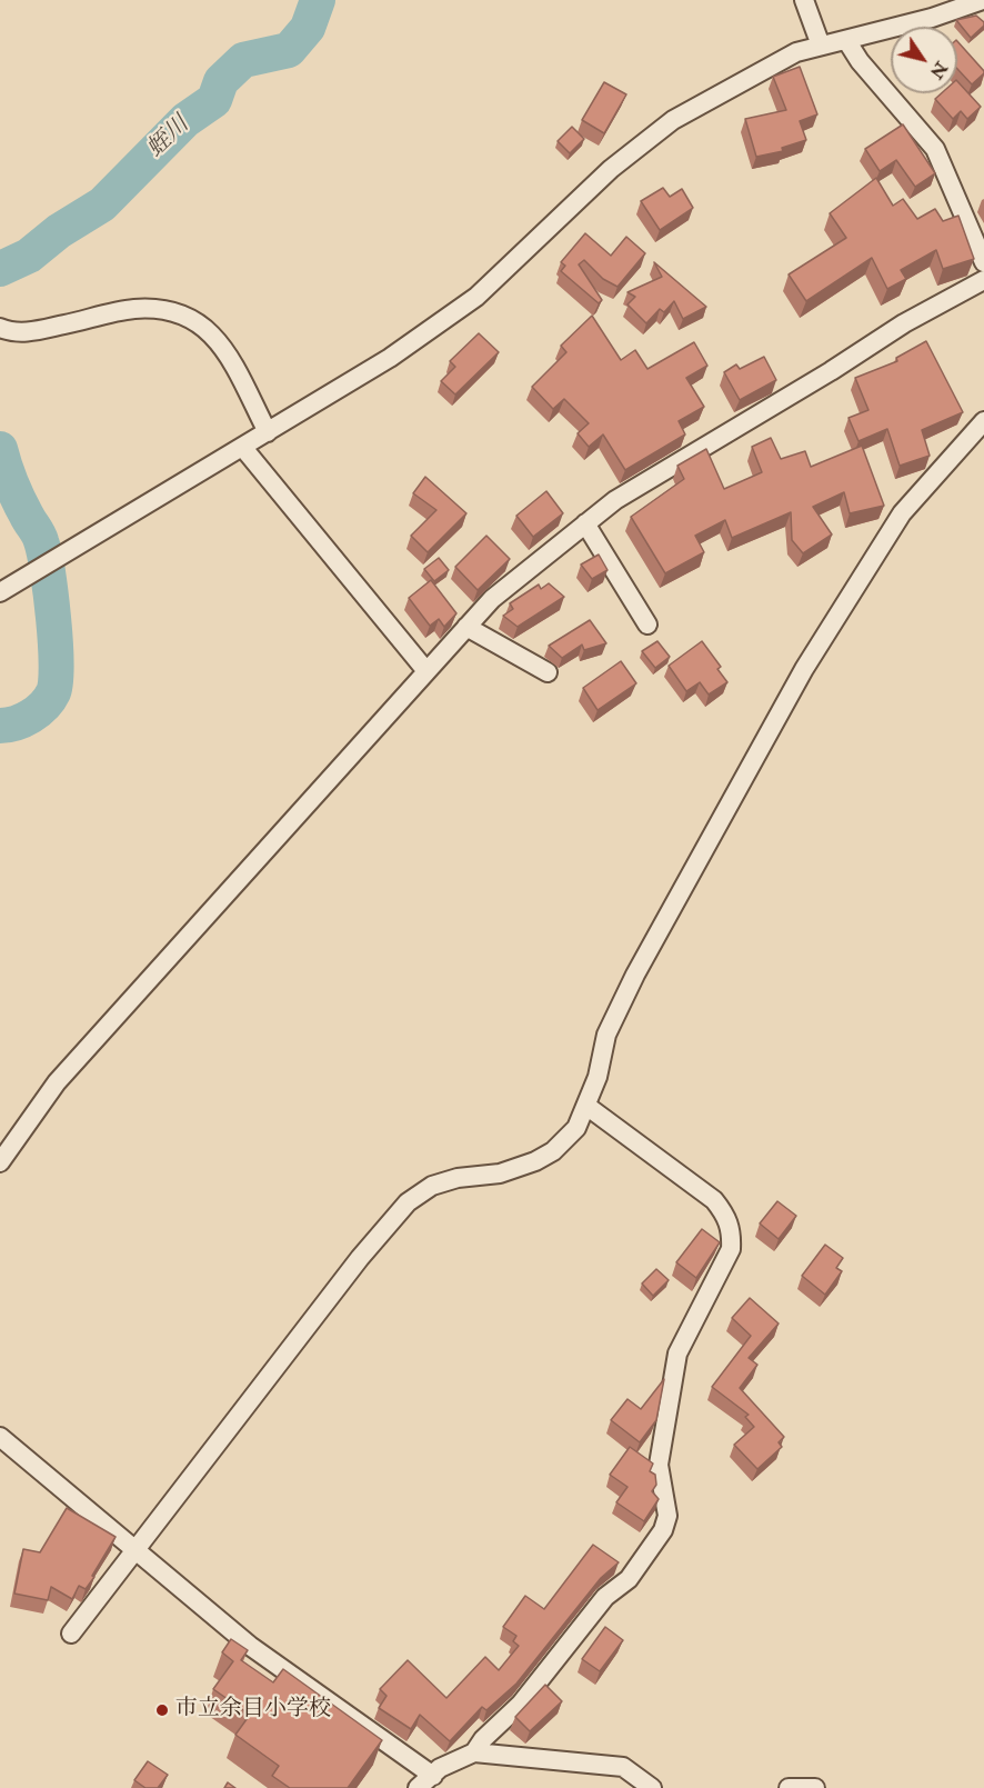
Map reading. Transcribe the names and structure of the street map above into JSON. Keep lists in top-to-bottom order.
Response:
{
  "water": ["蛭川"],
  "places": ["市立余目小学校"],
  "north": "bottom right"
}
